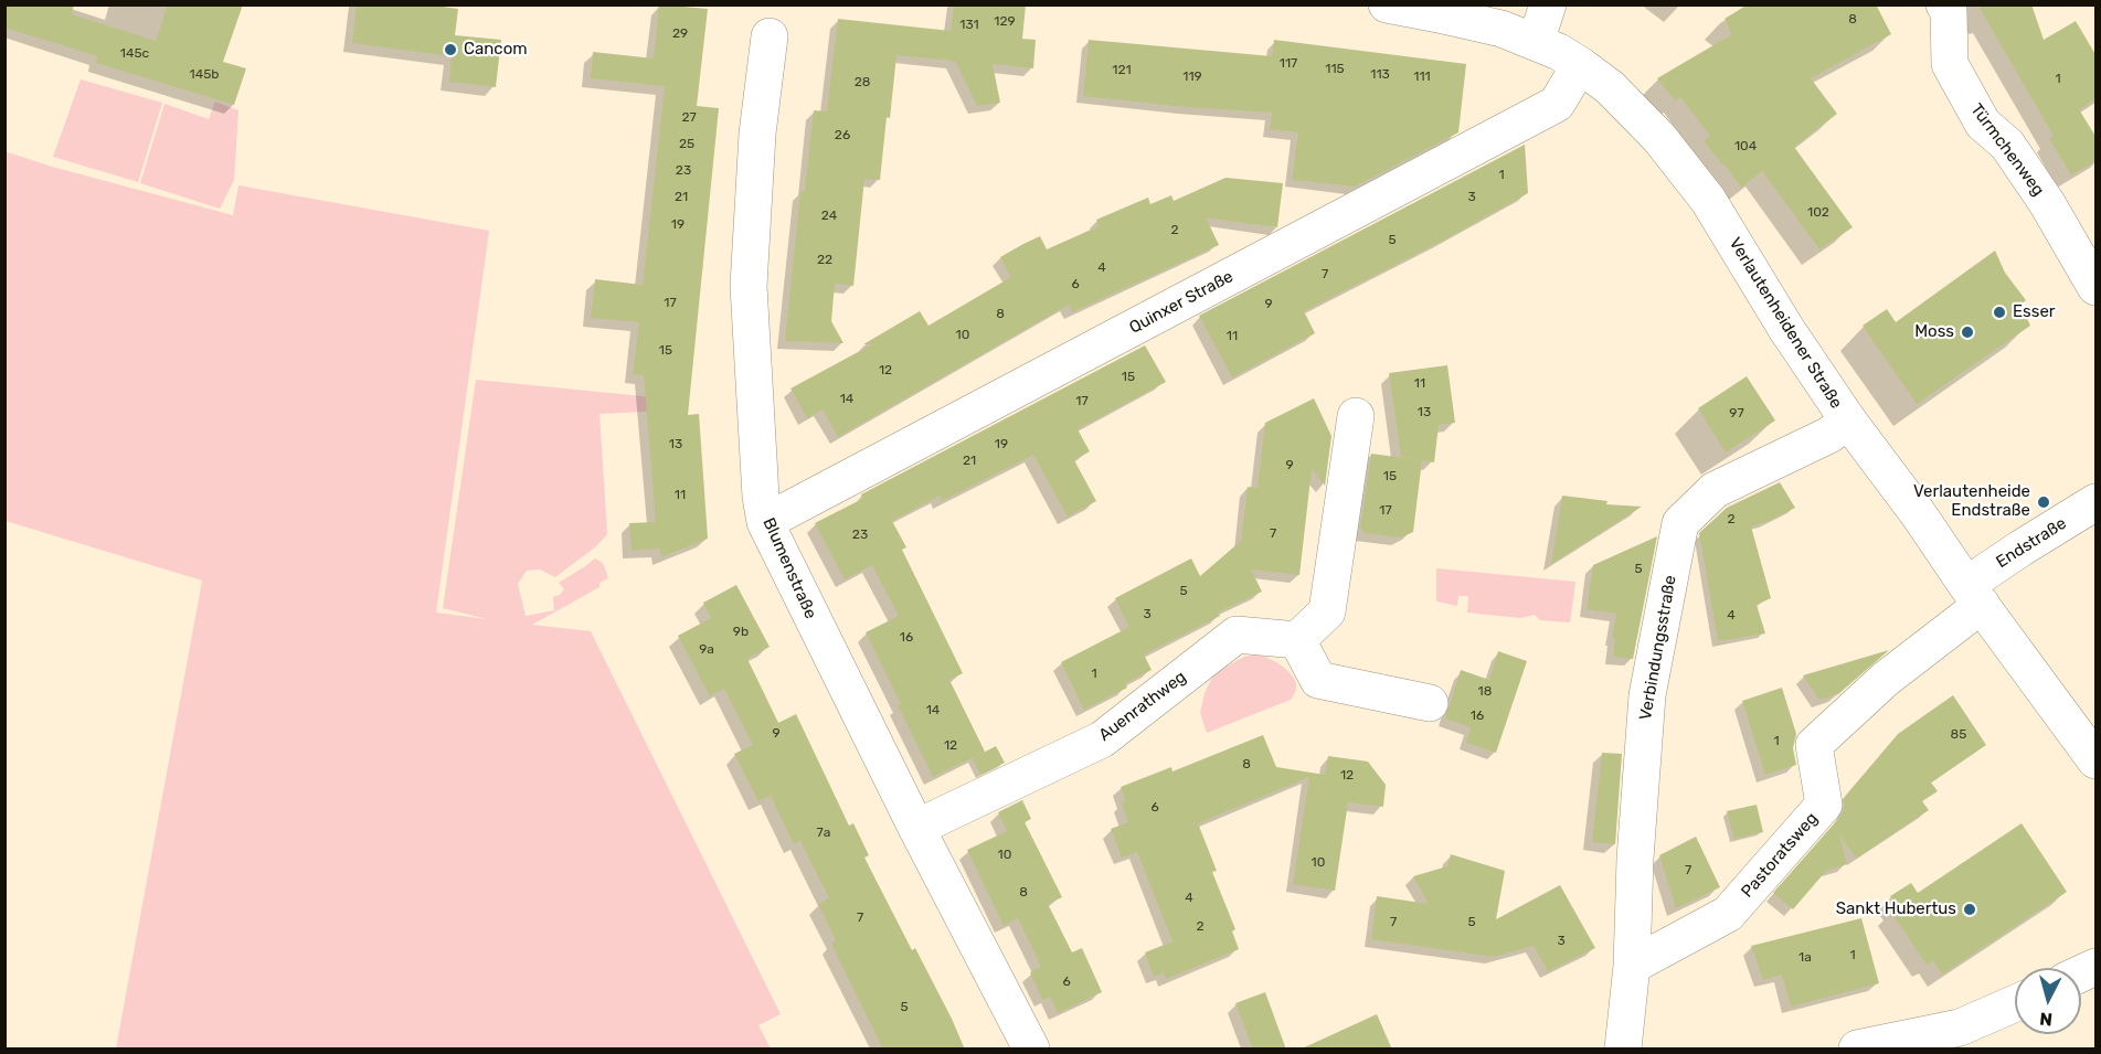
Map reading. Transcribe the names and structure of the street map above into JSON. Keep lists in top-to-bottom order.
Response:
{
  "streets": {
    "street": [
      "Türmchenweg",
      "Quinxer Straße",
      "Verlautenheidener Straße",
      "Endstraße",
      "Blumenstraße",
      "Verbindungsstraße",
      "Auenrathweg",
      "Pastoratsweg"
    ]
  },
  "crossings": [
    ["Quinxer Straße", "Verlautenheidener Straße"],
    ["Quinxer Straße", "Blumenstraße"],
    ["Verlautenheidener Straße", "Endstraße"],
    ["Verlautenheidener Straße", "Verbindungsstraße"],
    ["Verlautenheidener Straße", "Pastoratsweg"],
    ["Endstraße", "Pastoratsweg"],
    ["Blumenstraße", "Auenrathweg"],
    ["Verbindungsstraße", "Pastoratsweg"]
  ],
  "places": [
    "Cancom",
    "Esser",
    "Moss",
    "Verlautenheide Endstraße",
    "Sankt Hubertus"
  ],
  "house_numbers": [
    "8",
    "129",
    "131",
    "29",
    "145c",
    "117",
    "115",
    "121",
    "145b",
    "113",
    "119",
    "111",
    "1",
    "28",
    "27",
    "26",
    "25",
    "104",
    "23",
    "1",
    "21",
    "3",
    "102",
    "24",
    "19",
    "2",
    "5",
    "22",
    "4",
    "7",
    "6",
    "17",
    "9",
    "8",
    "10",
    "11",
    "15",
    "12",
    "15",
    "11",
    "14",
    "17",
    "13",
    "97",
    "13",
    "19",
    "21",
    "9",
    "15",
    "11",
    "17",
    "2",
    "7",
    "23",
    "5",
    "5",
    "3",
    "4",
    "9b",
    "16",
    "9a",
    "1",
    "18",
    "14",
    "16",
    "9",
    "85",
    "1",
    "12",
    "8",
    "12",
    "6",
    "7a",
    "10",
    "10",
    "7",
    "8",
    "4",
    "7",
    "7",
    "5",
    "2",
    "3",
    "1",
    "1a",
    "6",
    "5"
  ],
  "north": "bottom"
}
